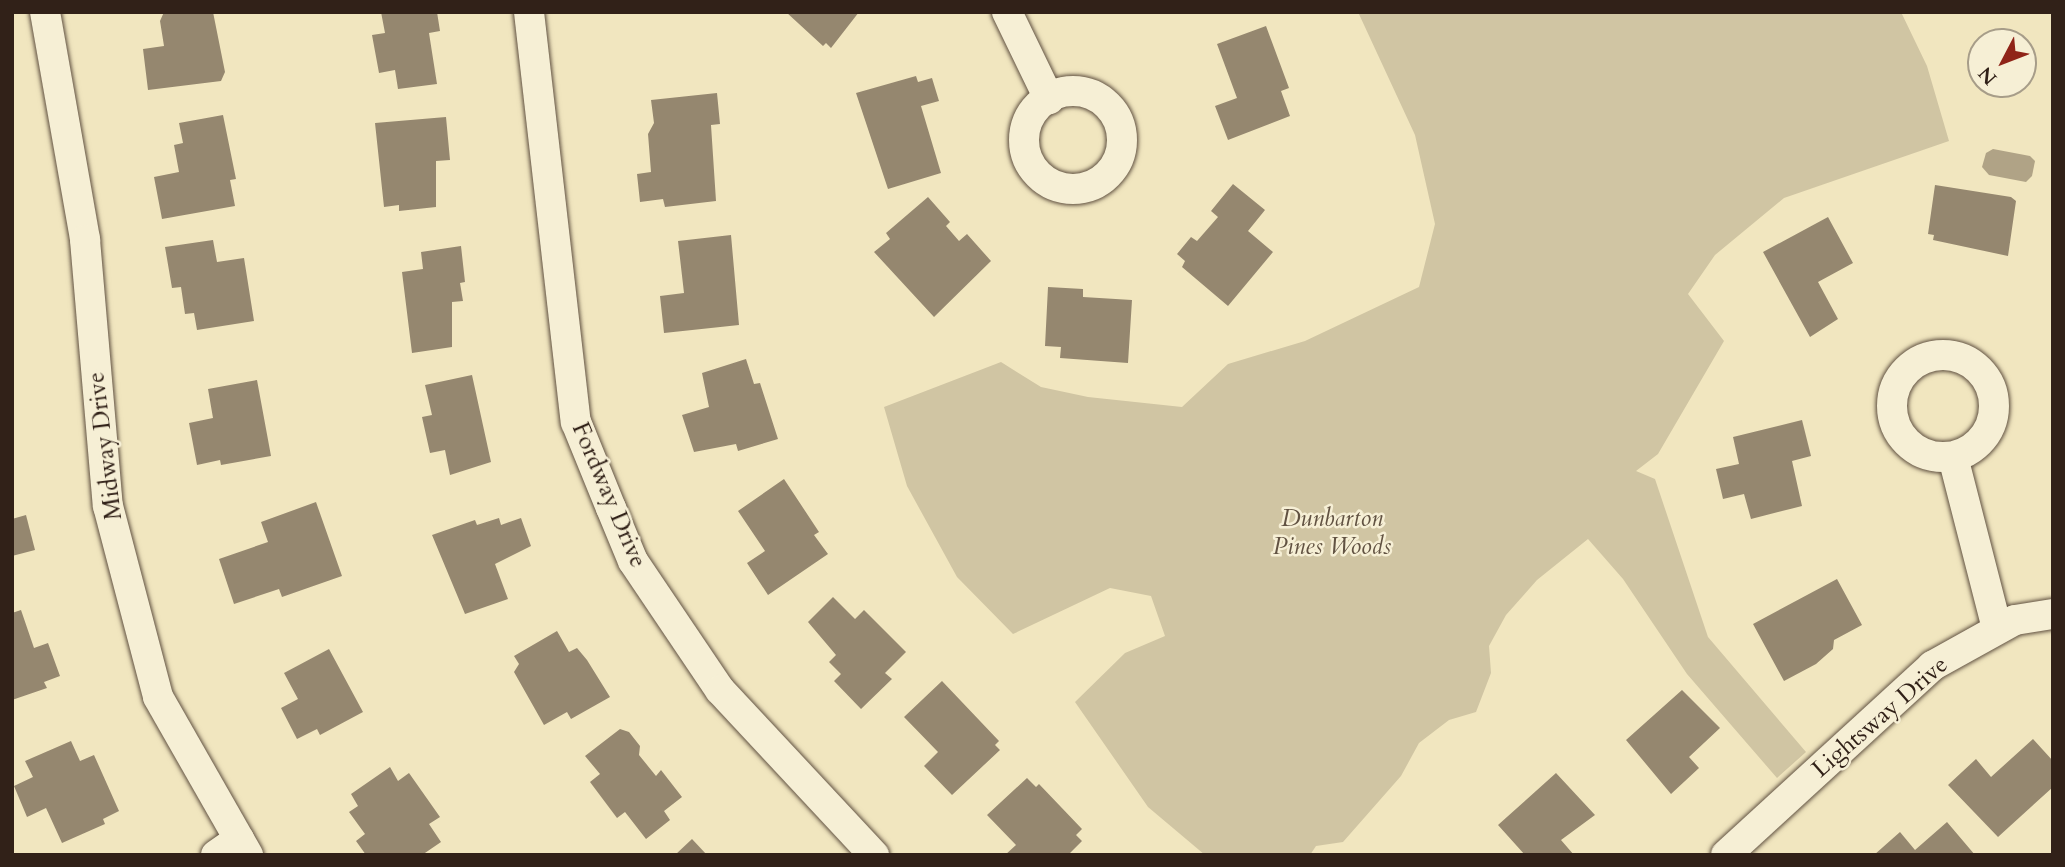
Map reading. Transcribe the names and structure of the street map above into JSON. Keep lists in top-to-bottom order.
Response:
{
  "streets": {
    "street": ["Midway Drive", "Fordway Drive", "Lightsway Drive"]
  },
  "parks": ["Dunbarton Pines Woods"],
  "north": "bottom left"
}
